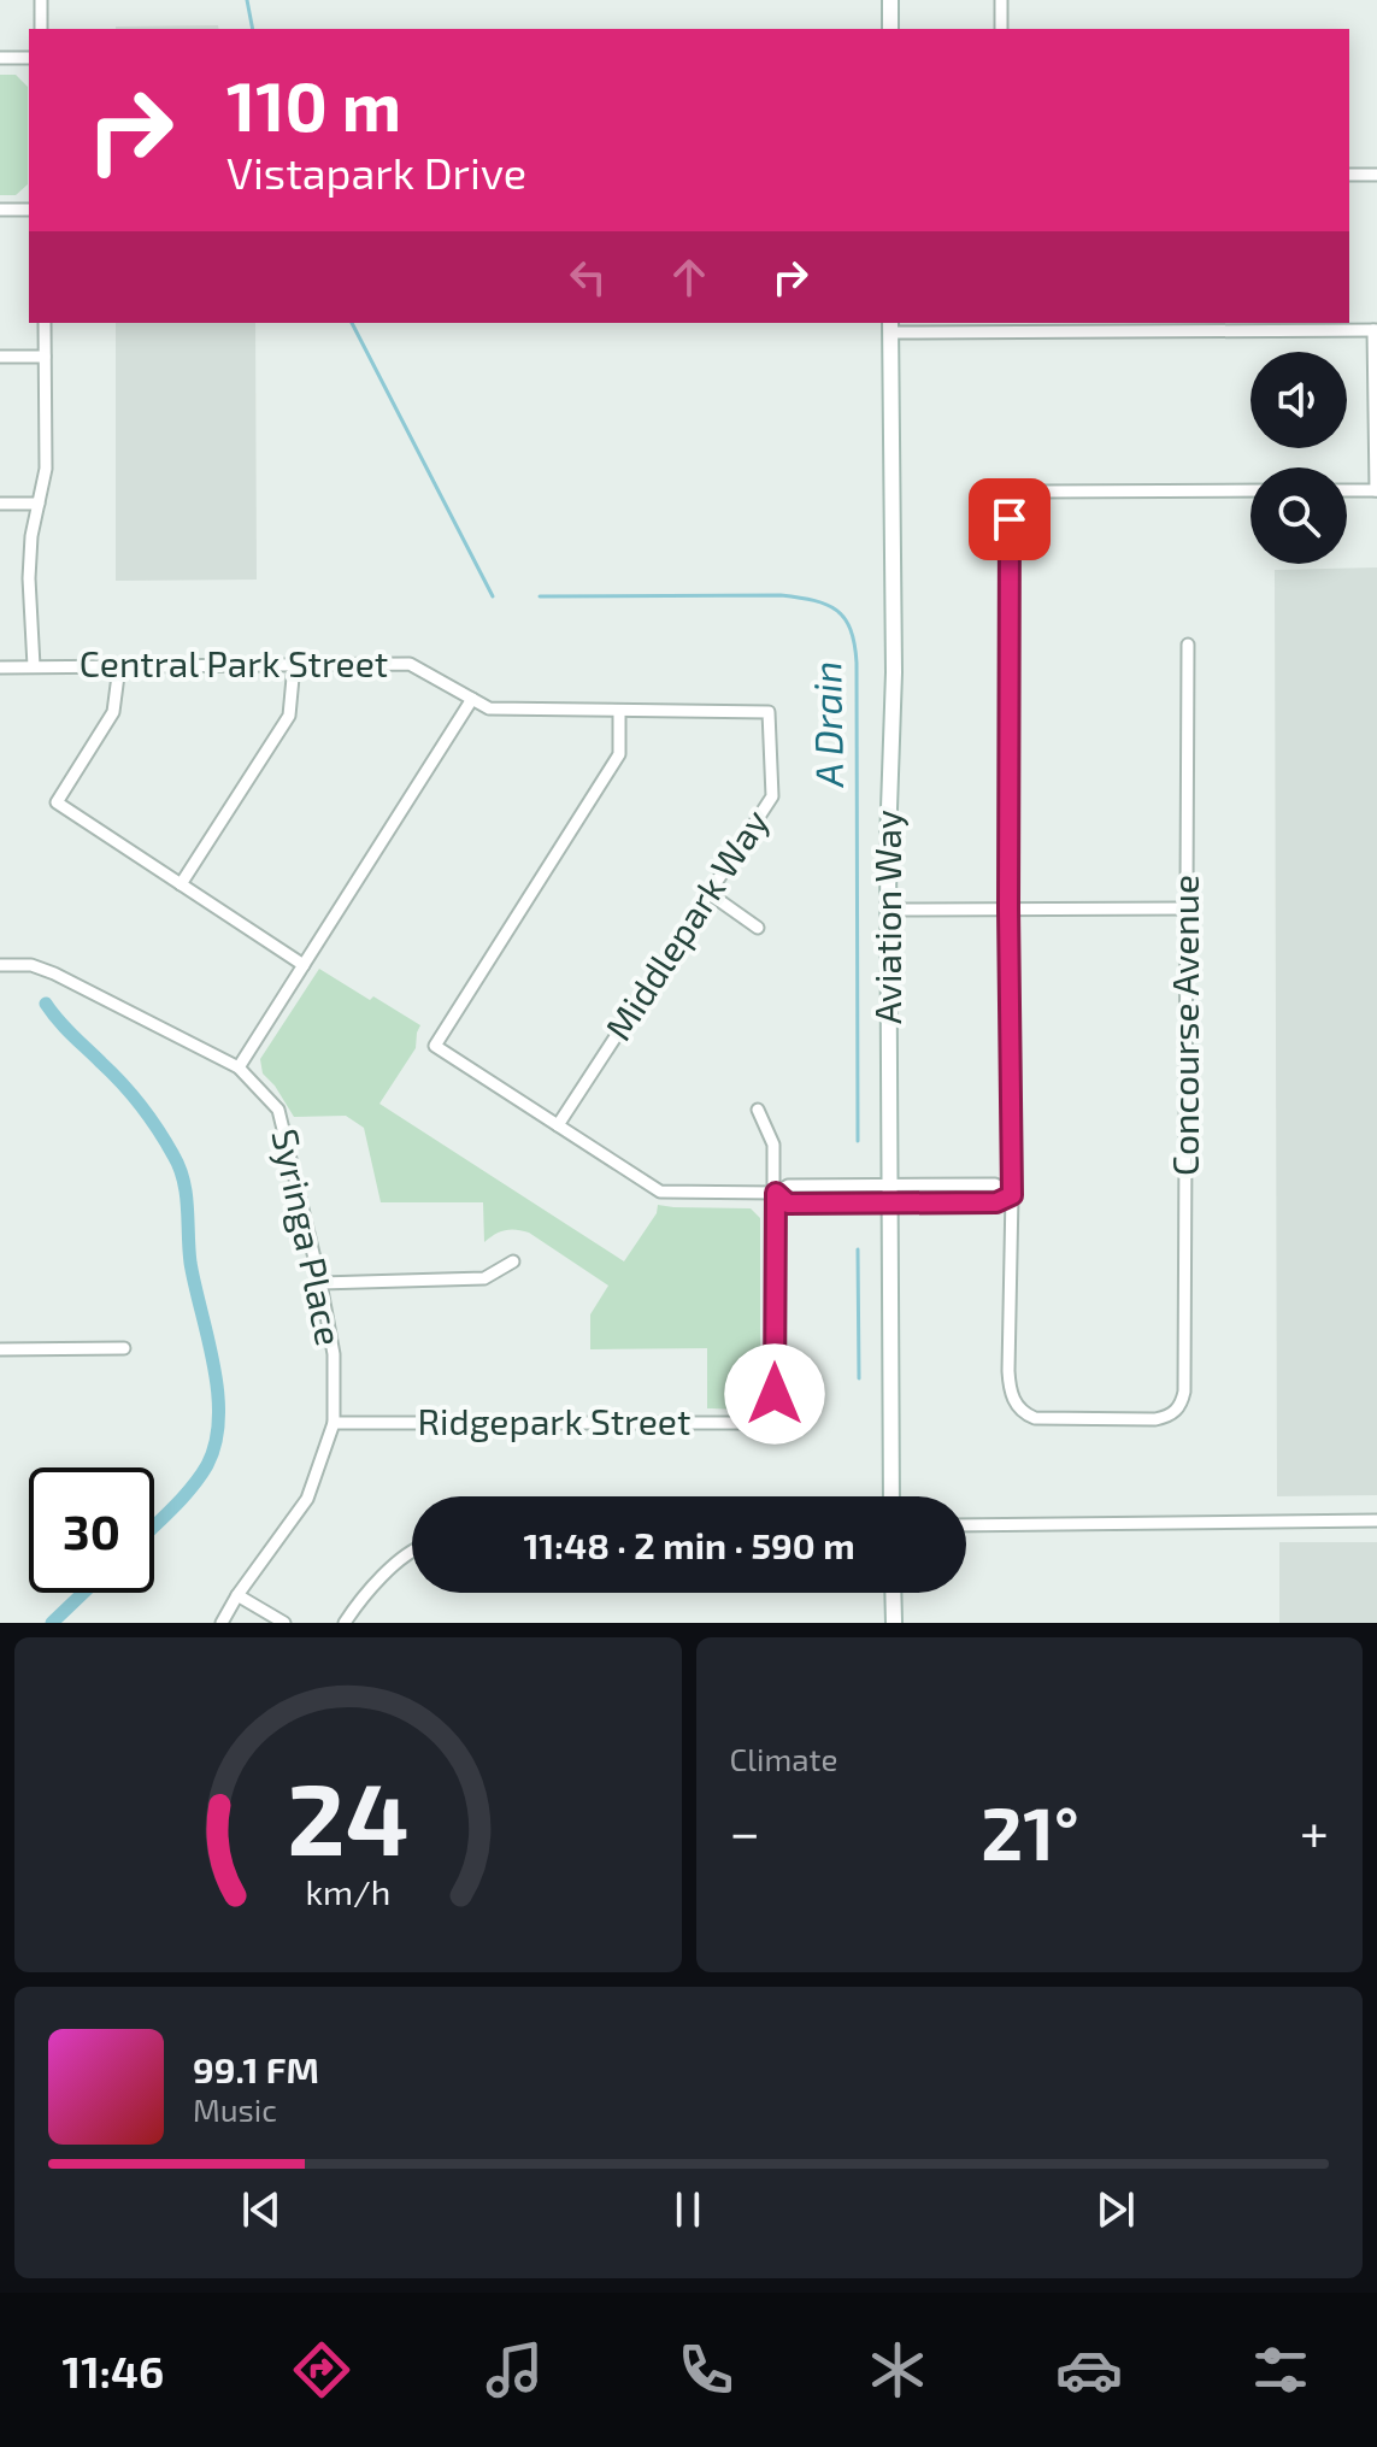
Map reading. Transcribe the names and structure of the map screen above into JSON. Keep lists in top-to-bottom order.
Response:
{
  "streets": {
    "street": [
      "Central Park Street",
      "Aviation Way",
      "Middlepark Way",
      "Concourse Avenue",
      "Syringa Place",
      "Ridgepark Street"
    ]
  },
  "crossings": [
    ["Central Park Street", "Middlepark Way"],
    ["Syringa Place", "Ridgepark Street"]
  ],
  "water": ["A Drain"],
  "page": {
    "turn": ["110 m", "Vistapark Drive"],
    "limit": "30",
    "trip": "11:48 · 2 min · 590 m",
    "tile": "Climate",
    "heat": ["−", "21°", "+"],
    "song": ["99.1 FM", "Music"],
    "tabs": "11:46",
    "gauge": ["24", "km/h"]
  }
}
